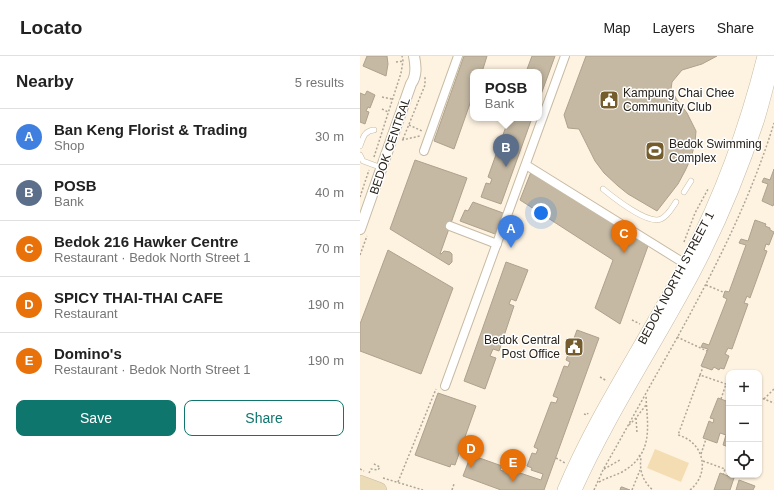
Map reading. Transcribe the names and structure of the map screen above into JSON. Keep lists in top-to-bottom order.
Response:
{
  "streets": {
    "street": ["BEDOK CENTRAL", "BEDOK NORTH STREET 1"]
  },
  "places": {
    "public building": ["Kampung Chai Chee Community Club", "Bedok Central Post Office"],
    "sports": ["Bedok Swimming Complex"]
  },
  "page": {
    "header": "Locato",
    "nav": ["Map", "Layers", "Share"],
    "heading": ["Nearby", "5 results"],
    "popup": ["POSB", "Bank"],
    "list": [
      {
        "mark": "A",
        "name": "Ban Keng Florist & Trading",
        "note": "Shop",
        "value": "30 m"
      },
      {
        "mark": "B",
        "name": "POSB",
        "note": "Bank",
        "value": "40 m"
      },
      {
        "mark": "C",
        "name": "Bedok 216 Hawker Centre",
        "note": "Restaurant · Bedok North Street 1",
        "value": "70 m"
      },
      {
        "mark": "D",
        "name": "SPICY THAI-THAI CAFE",
        "note": "Restaurant",
        "value": "190 m"
      },
      {
        "mark": "E",
        "name": "Domino's",
        "note": "Restaurant · Bedok North Street 1",
        "value": "190 m"
      }
    ],
    "pins": [
      "B",
      "A",
      "C",
      "D",
      "E"
    ],
    "map_buttons": ["+", "−"],
    "buttons": ["Save", "Share"]
  }
}
